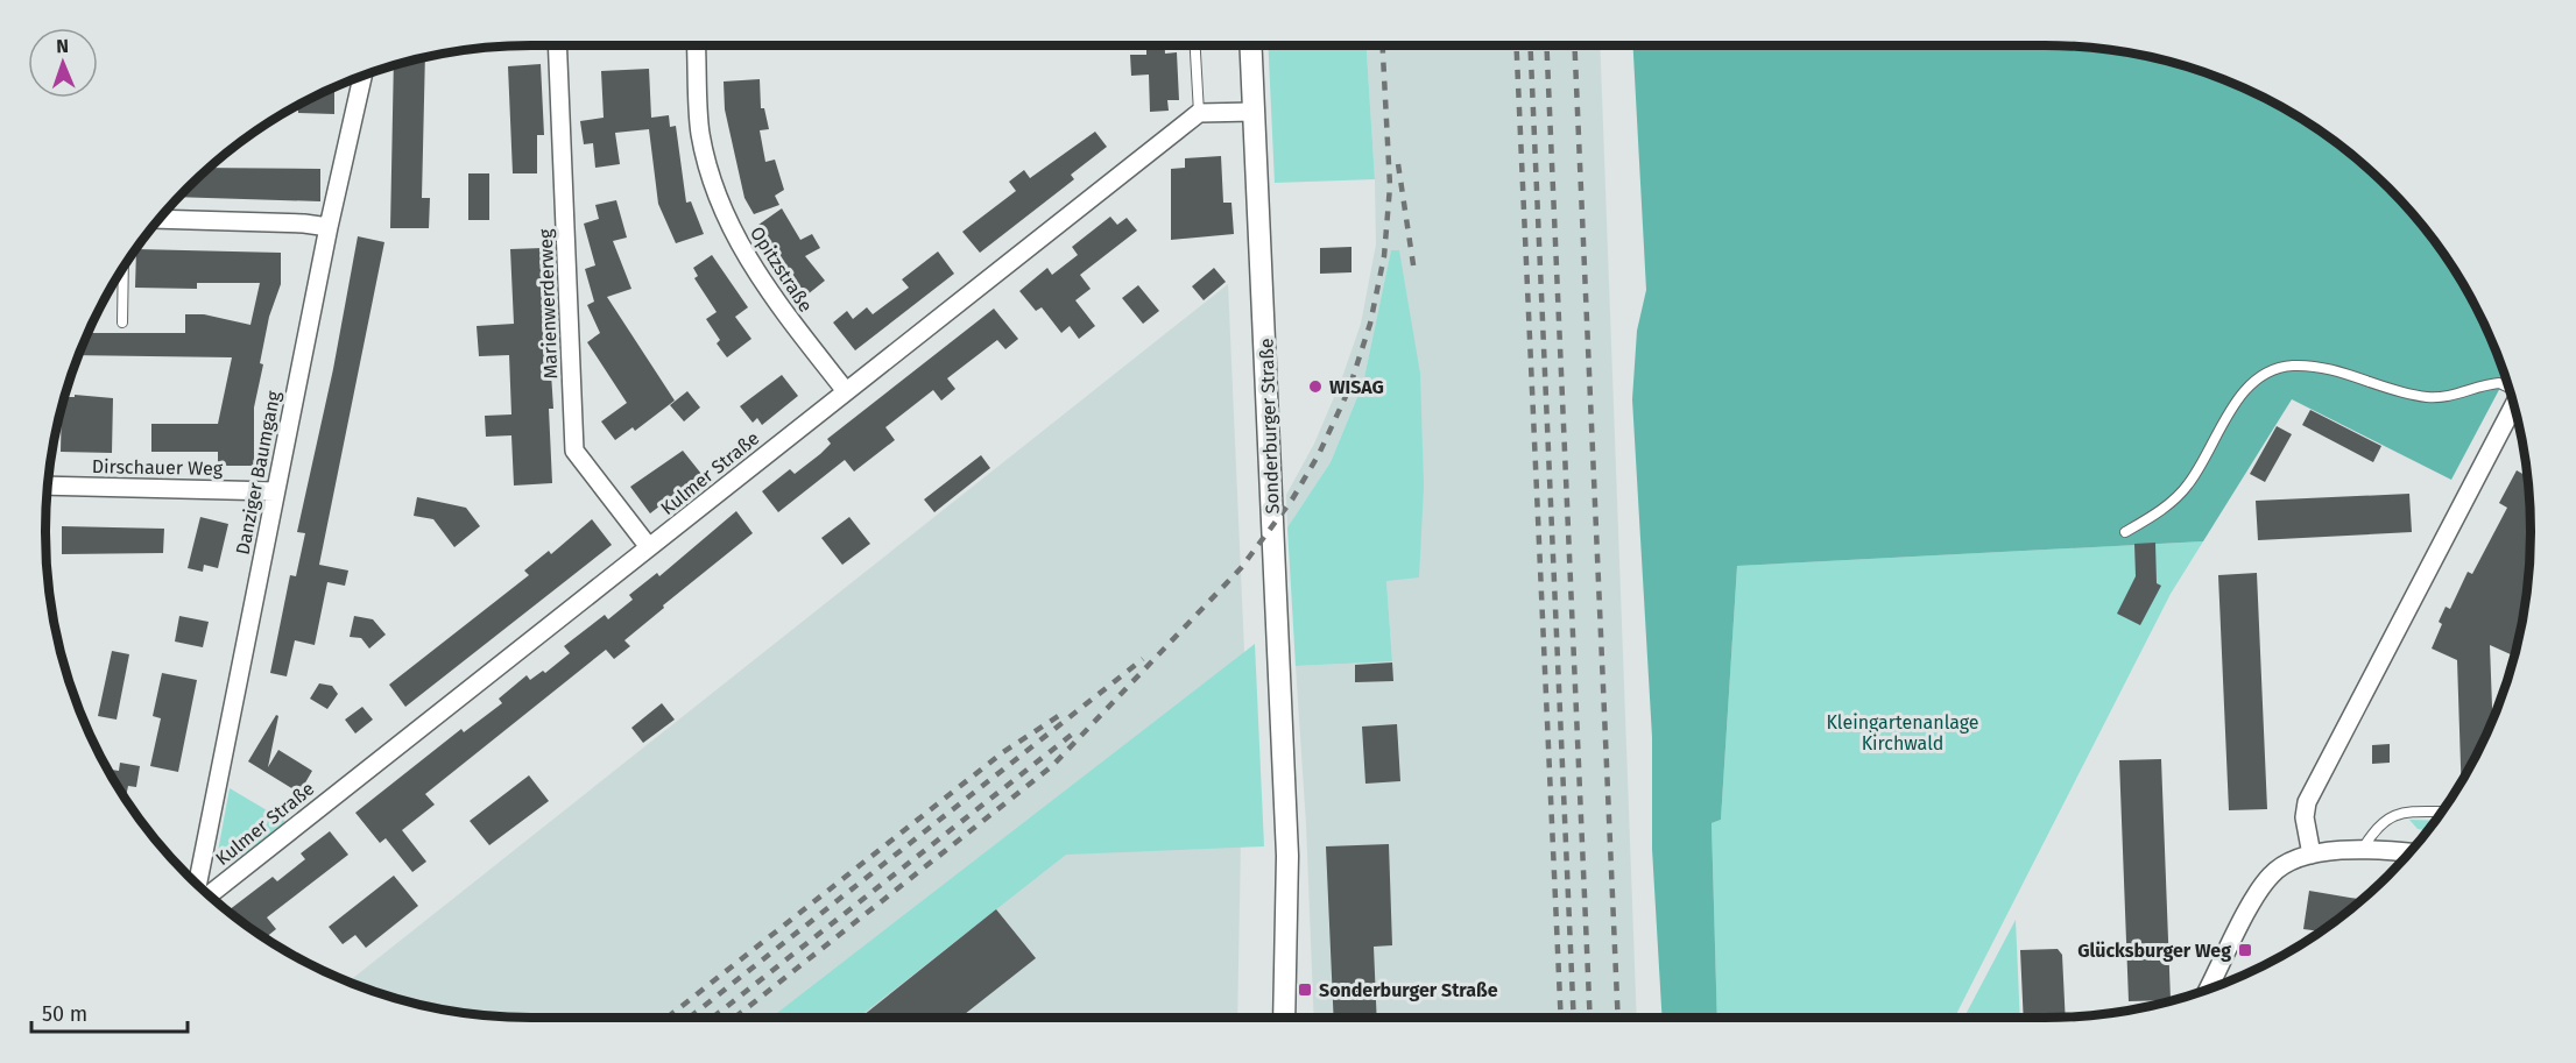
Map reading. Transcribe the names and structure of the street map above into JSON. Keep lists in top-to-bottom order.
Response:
{
  "streets": {
    "street": [
      "Opitzstraße",
      "Marienwerderweg",
      "Sonderburger Straße",
      "Dirschauer Weg",
      "Danziger Baumgang",
      "Kulmer Straße"
    ]
  },
  "crossings": [
    ["Opitzstraße", "Kulmer Straße"],
    ["Marienwerderweg", "Kulmer Straße"],
    ["Dirschauer Weg", "Danziger Baumgang"]
  ],
  "parks": ["Kleingartenanlage Kirchwald"],
  "places": {
    "other": ["WISAG"],
    "transit": ["Glücksburger Weg", "Sonderburger Straße"]
  },
  "scale_bar": "50 m",
  "north": "top"
}
